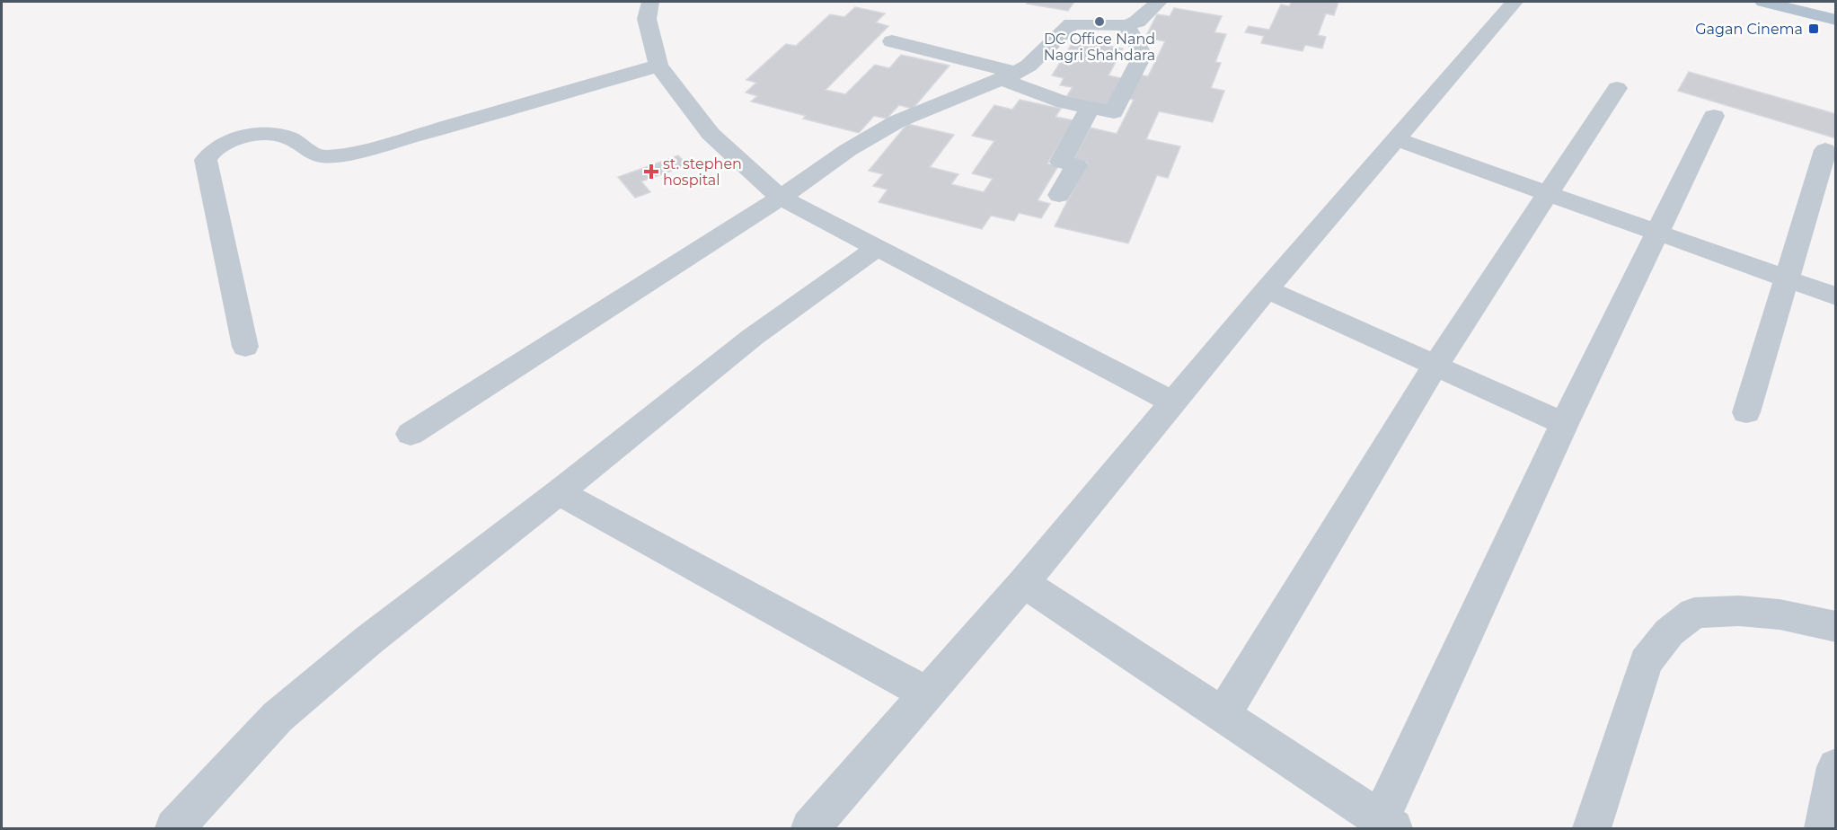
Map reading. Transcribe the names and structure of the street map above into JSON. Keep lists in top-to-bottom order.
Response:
{
  "places": {
    "other": ["DC Office Nand Nagri Shahdara"],
    "transit": ["Gagan Cinema"],
    "health": ["st. stephen hospital"]
  }
}
